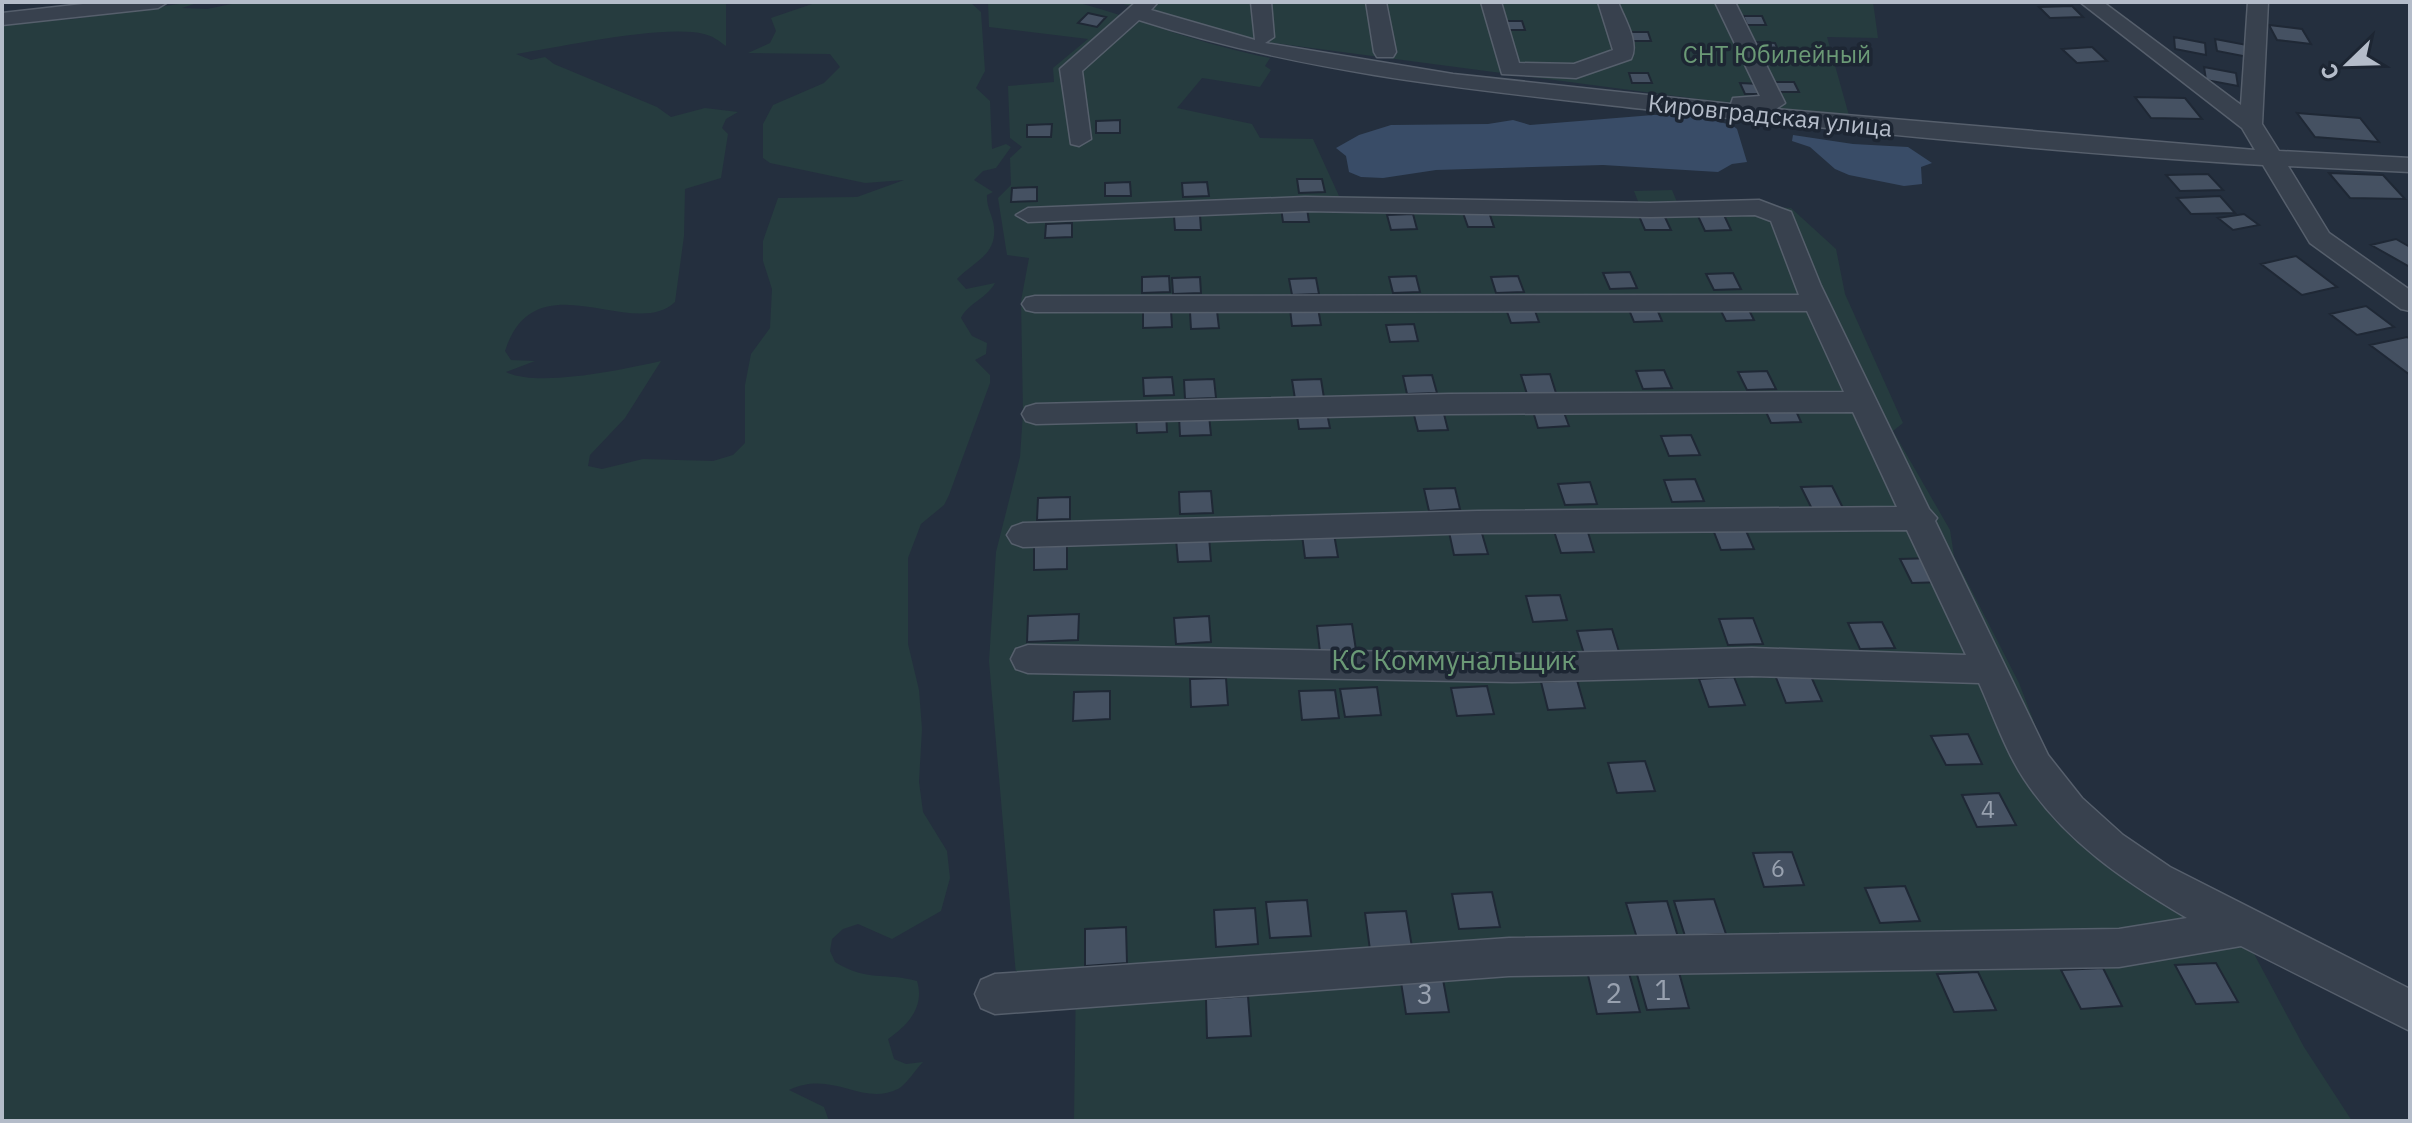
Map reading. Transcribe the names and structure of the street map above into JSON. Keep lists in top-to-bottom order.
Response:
{
  "streets": {
    "street": ["Кировградская улица"]
  },
  "parks": ["СНТ Юбилейный", "КС Коммунальщик"],
  "house_numbers": [
    "4",
    "6",
    "1",
    "2",
    "3"
  ],
  "north": "bottom left"
}
